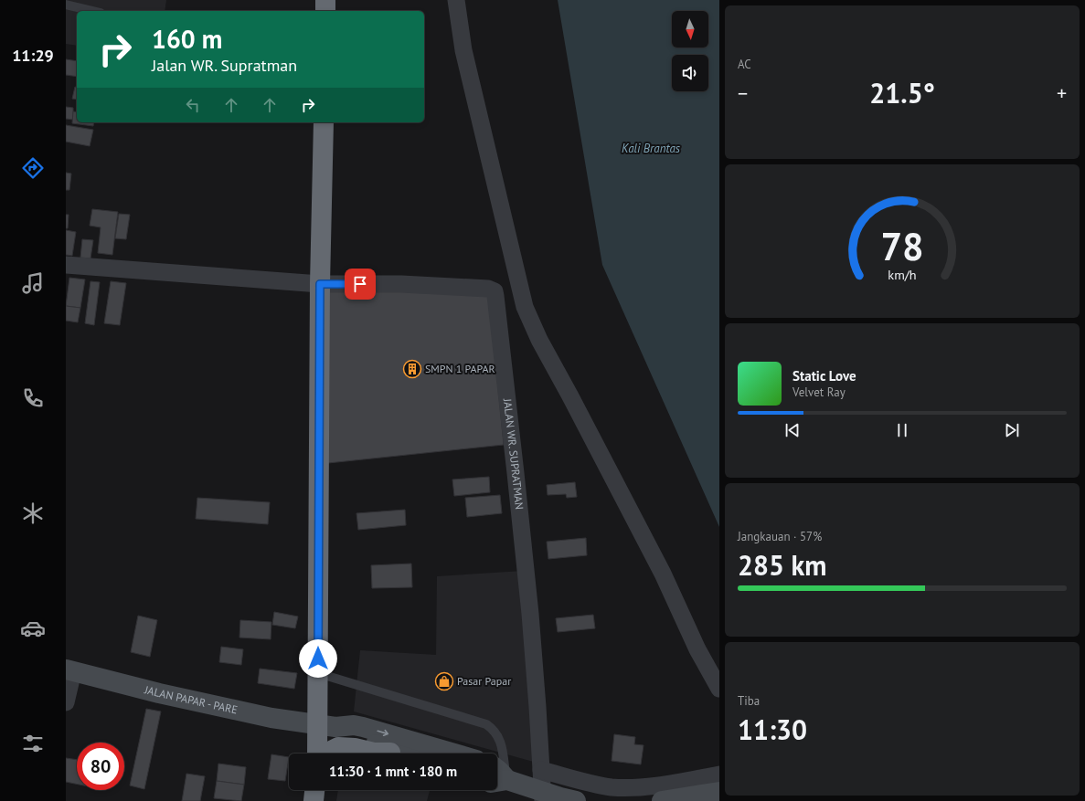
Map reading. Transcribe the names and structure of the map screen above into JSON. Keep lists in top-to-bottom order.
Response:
{
  "streets": {
    "main road": ["JALAN PAPAR - PARE"],
    "street": ["JALAN WR. SUPRATMAN"]
  },
  "water": ["Kali Brantas"],
  "places": {
    "building": ["SMPN 1 PAPAR"],
    "shop": ["Pasar Papar"]
  },
  "north": "bottom",
  "page": {
    "tabs": "11:29",
    "tile": [
      "AC",
      ["Jangkauan · 57%", "285 km"],
      ["Tiba", "11:30"]
    ],
    "turn": ["160 m", "Jalan WR. Supratman"],
    "heat": ["−", "21.5°", "+"],
    "song": ["Static Love", "Velvet Ray"],
    "limit": "80",
    "trip": "11:30 · 1 mnt · 180 m",
    "gauge": ["78", "km/h"]
  }
}
